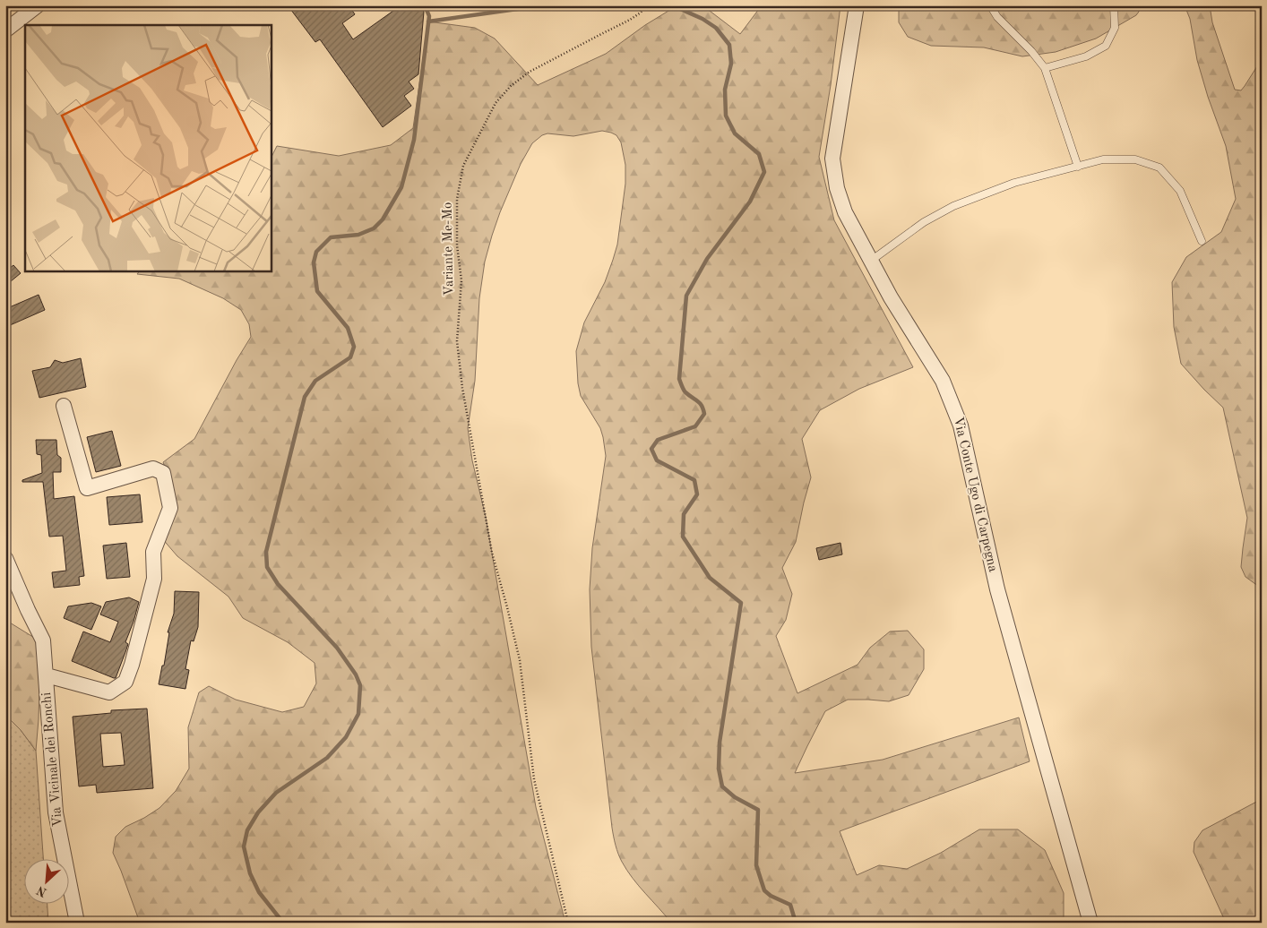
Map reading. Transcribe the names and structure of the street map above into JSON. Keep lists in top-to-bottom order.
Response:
{
  "streets": {
    "street": ["Via Conte Ugo di Carpegna", "Via Vicinale dei Ronchi"],
    "path": ["Variante Me-Mo"]
  },
  "north": "bottom left"
}
